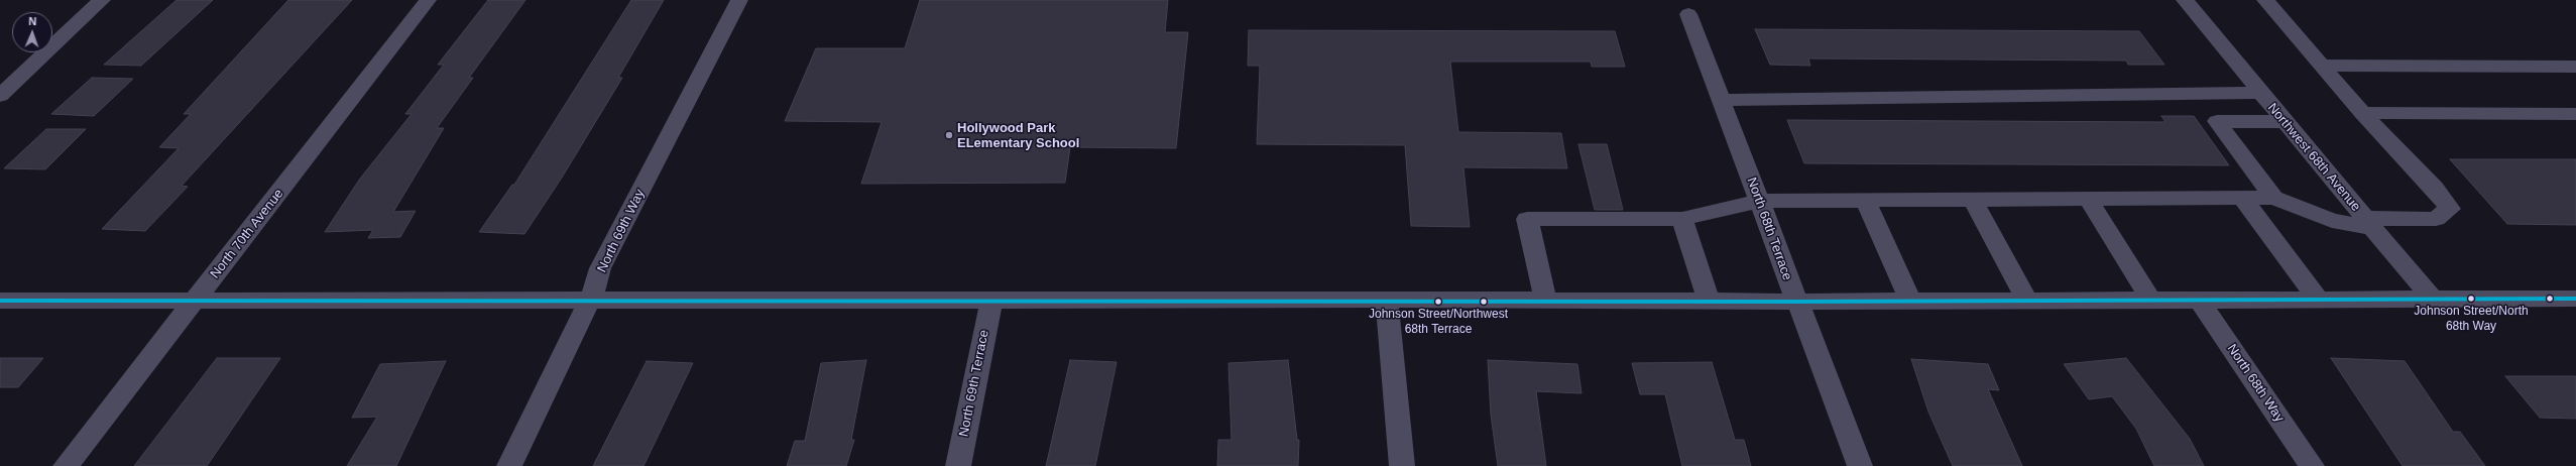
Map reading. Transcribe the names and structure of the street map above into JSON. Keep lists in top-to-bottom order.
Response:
{
  "streets": {
    "street": [
      "Northwest 68th Avenue",
      "North 68th Terrace",
      "North 69th Way",
      "North 70th Avenue",
      "North 69th Terrace",
      "North 68th Way"
    ]
  },
  "places": ["Hollywood Park ELementary School", "Johnson Street/North 68th Way", "Johnson Street/Northwest 68th Terrace"],
  "north": "top"
}
